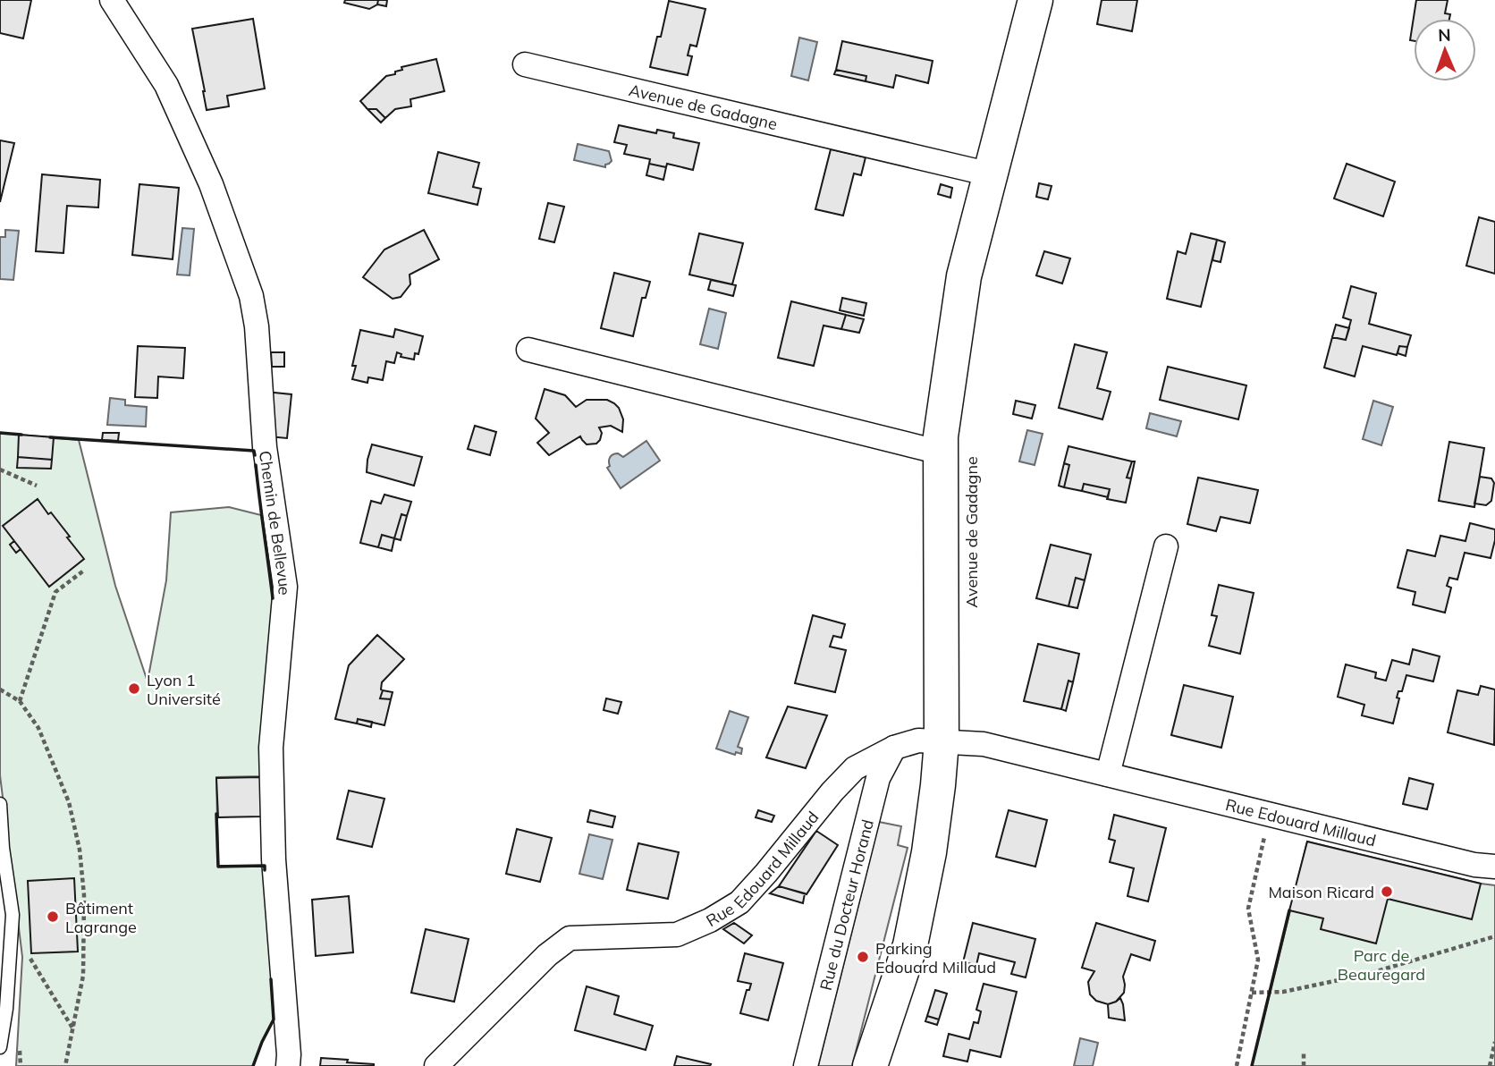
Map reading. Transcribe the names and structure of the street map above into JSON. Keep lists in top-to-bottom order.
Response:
{
  "streets": {
    "main road": ["Avenue de Gadagne"],
    "street": ["Chemin de Bellevue", "Rue Edouard Millaud", "Rue du Docteur Horand"]
  },
  "crossings": [
    ["Avenue de Gadagne", "Rue Edouard Millaud"],
    ["Rue Edouard Millaud", "Rue du Docteur Horand"]
  ],
  "parks": ["Parc de Beauregard"],
  "places": [
    "Lyon 1 Université",
    "Maison Ricard",
    "Bâtiment Lagrange",
    "Parking Edouard Millaud"
  ],
  "north": "top"
}
